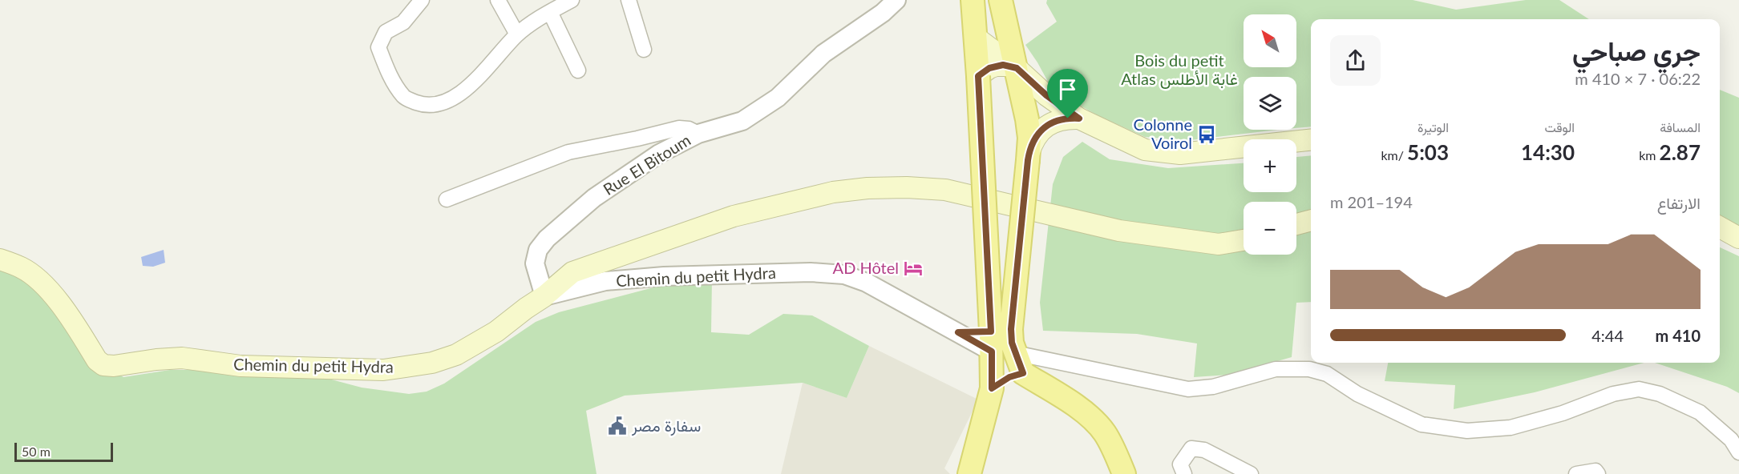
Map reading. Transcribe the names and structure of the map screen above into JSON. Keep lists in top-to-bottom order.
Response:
{
  "streets": {
    "main road": ["Chemin du petit Hydra"],
    "street": ["Rue El Bitoum"]
  },
  "crossings": [
    ["Rue El Bitoum", "Chemin du petit Hydra"]
  ],
  "parks": ["Bois du petit Atlas غابة الأطلس"],
  "places": {
    "bus stop": ["Colonne Voirol"],
    "hotel": ["AD Hôtel"],
    "public building": ["سفارة مصر"]
  },
  "scale_bar": "50 m",
  "north": "top left",
  "page": {
    "map_buttons": ["+", "−"],
    "heading": ["جري صباحي", "06:22 · 7 × 410 m"],
    "stats": [
      ["المسافة", "2.87 km"],
      ["الوقت", "14:30"],
      ["الوتيرة", "5:03 /km"]
    ],
    "chart": ["الارتفاع", "194–201 m"],
    "list": [
      {
        "name": "410 m",
        "note": "4:44"
      }
    ],
    "scale": "50 m"
  }
}
